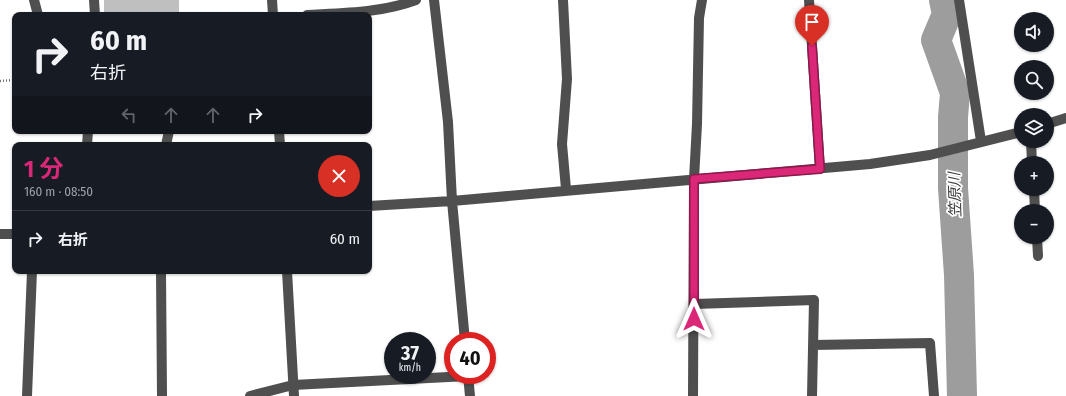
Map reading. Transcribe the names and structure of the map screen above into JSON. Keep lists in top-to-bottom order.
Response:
{
  "water": ["笠原川"],
  "page": {
    "map_buttons": ["+", "−"],
    "turn": ["60 m", "右折"],
    "heading": ["1 分", "160 m · 08:50"],
    "list": [
      {
        "name": "右折",
        "value": "60 m"
      }
    ],
    "speed": "37 km/h",
    "limit": "40"
  }
}
